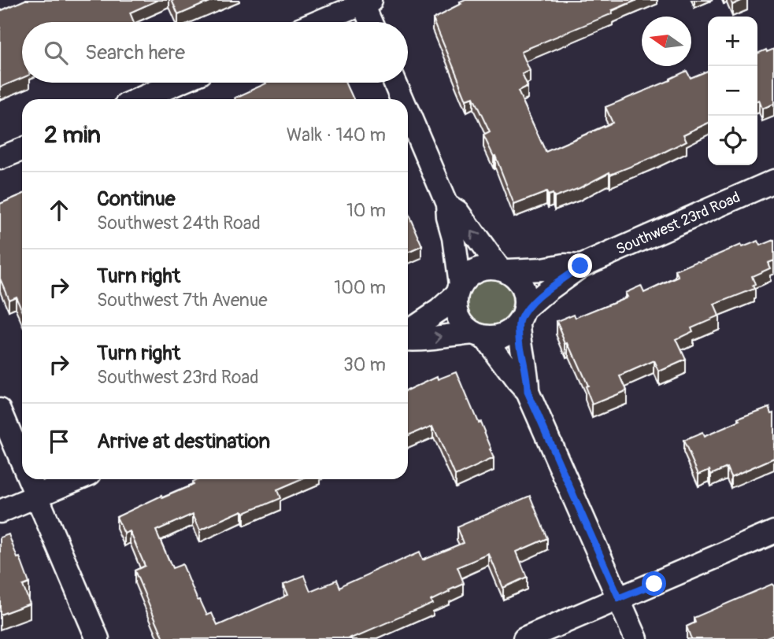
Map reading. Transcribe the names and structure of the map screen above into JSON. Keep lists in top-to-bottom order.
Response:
{
  "streets": {
    "street": ["Southwest 23rd Road"]
  },
  "north": "left",
  "page": {
    "map_buttons": ["+", "−"],
    "search": "Search here",
    "heading": ["2 min", "Walk · 140 m"],
    "list": [
      ["Continue", "Southwest 24th Road", "10 m"],
      ["Turn right", "Southwest 7th Avenue", "100 m"],
      ["Turn right", "Southwest 23rd Road", "30 m"],
      "Arrive at destination"
    ]
  }
}
